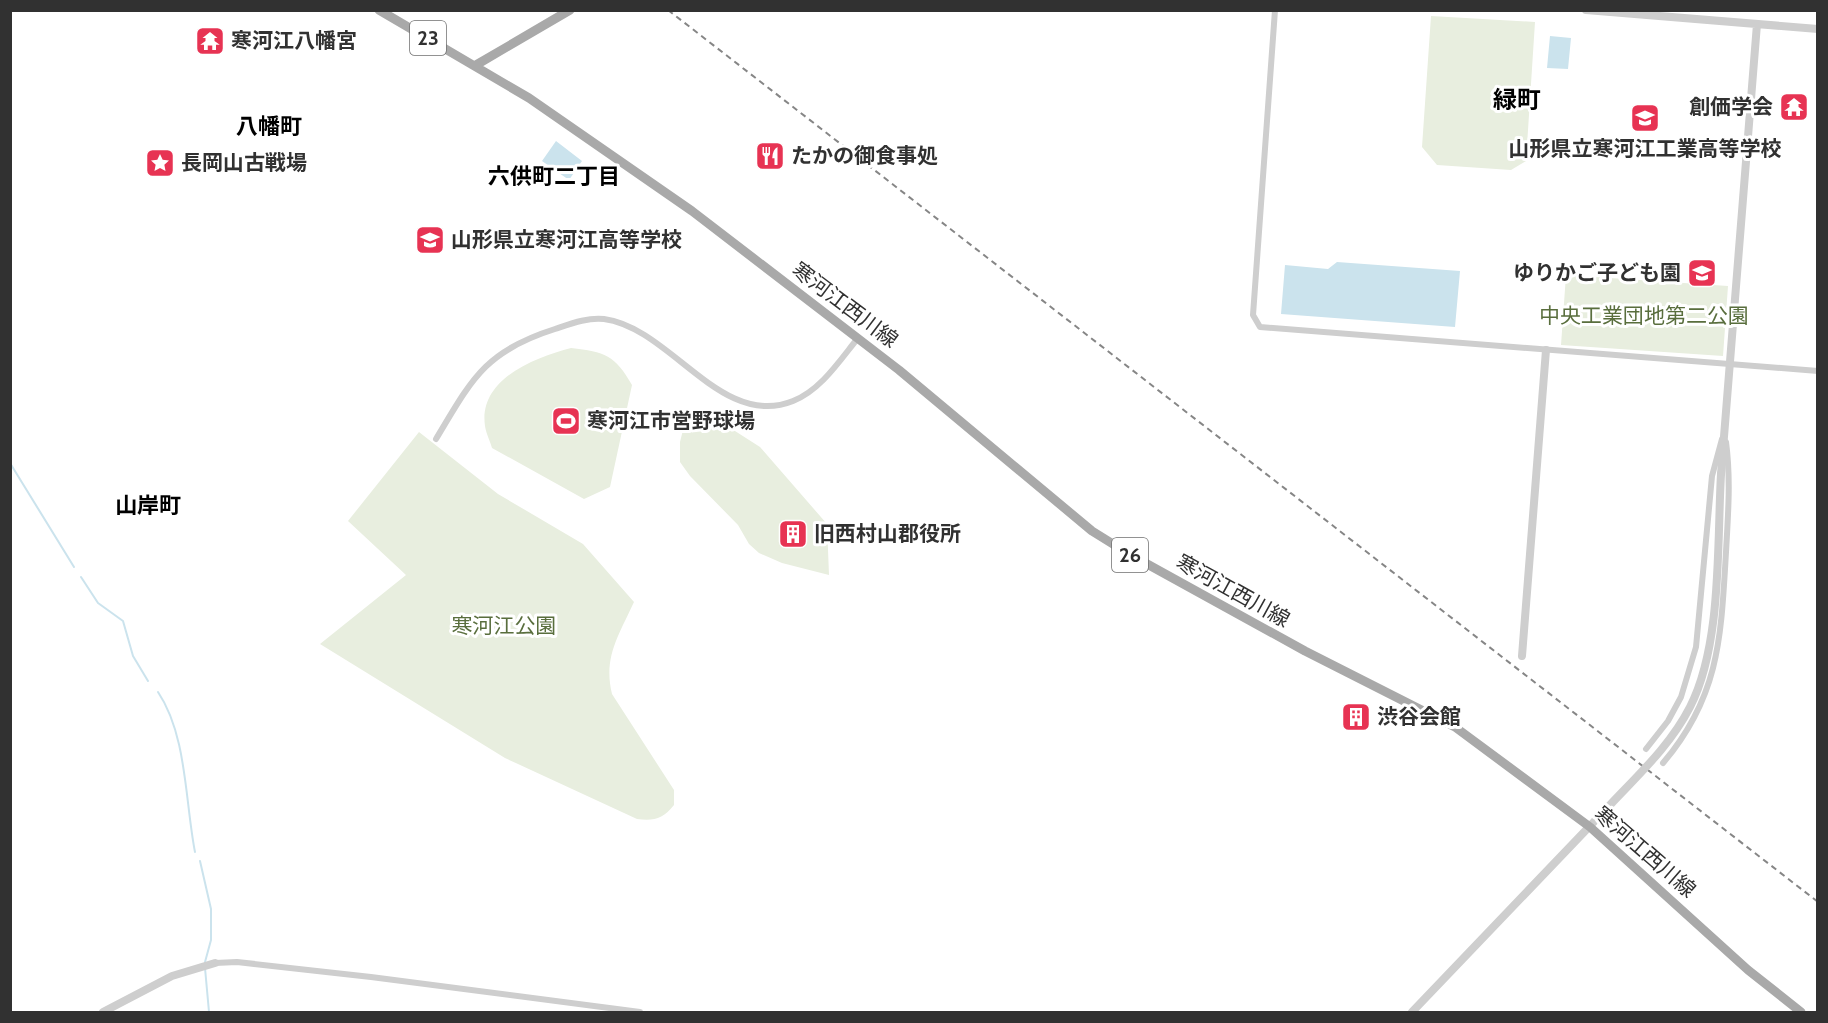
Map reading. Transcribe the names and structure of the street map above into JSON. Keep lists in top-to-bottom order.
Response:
{
  "streets": {
    "main road": ["23", "寒河江西川線", "26"]
  },
  "crossings": [
    ["23", "寒河江西川線"]
  ],
  "districts": [
    "緑町",
    "八幡町",
    "六供町二丁目",
    "山岸町"
  ],
  "parks": ["中央工業団地第二公園", "寒河江公園"],
  "places": {
    "temple": ["寒河江八幡宮", "創価学会"],
    "school or university": ["山形県立寒河江工業高等学校", "山形県立寒河江高等学校", "ゆりかご子ども園"],
    "restaurant": ["たかの御食事処"],
    "place": ["長岡山古戦場"],
    "sports": ["寒河江市営野球場"],
    "building": ["旧西村山郡役所", "渋谷会館"]
  }
}
